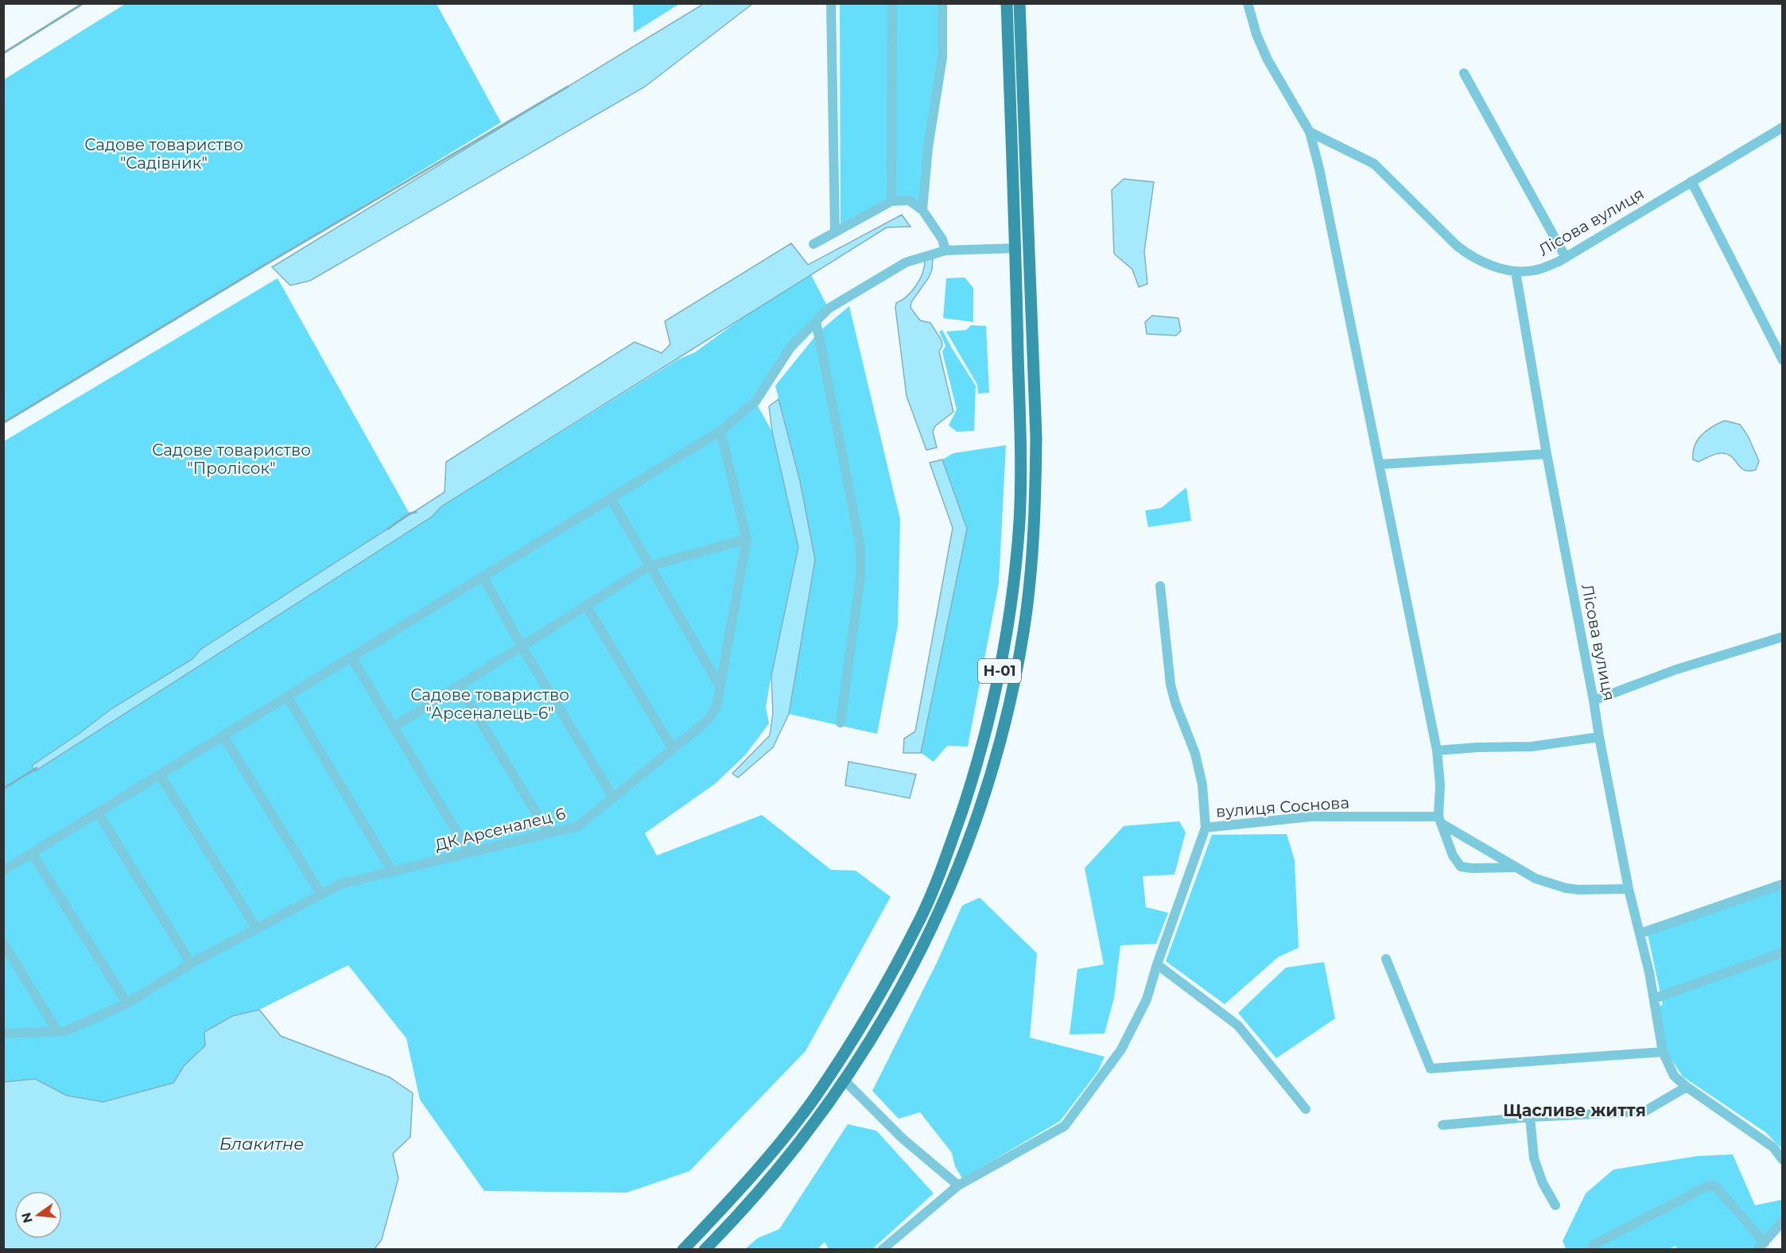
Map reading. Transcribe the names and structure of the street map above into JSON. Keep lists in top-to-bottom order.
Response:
{
  "streets": {
    "main road": ["Н-01"],
    "street": ["Лісова вулиця", "вулиця Соснова", "ДК Арсеналец 6"]
  },
  "districts": ["Щасливе життя"],
  "water": ["Блакитне"],
  "parks": ["Садове товариство \"Садівник\"", "Садове товариство \"Пролісок\"", "Садове товариство \"Арсеналець-6\""],
  "north": "left"
}
